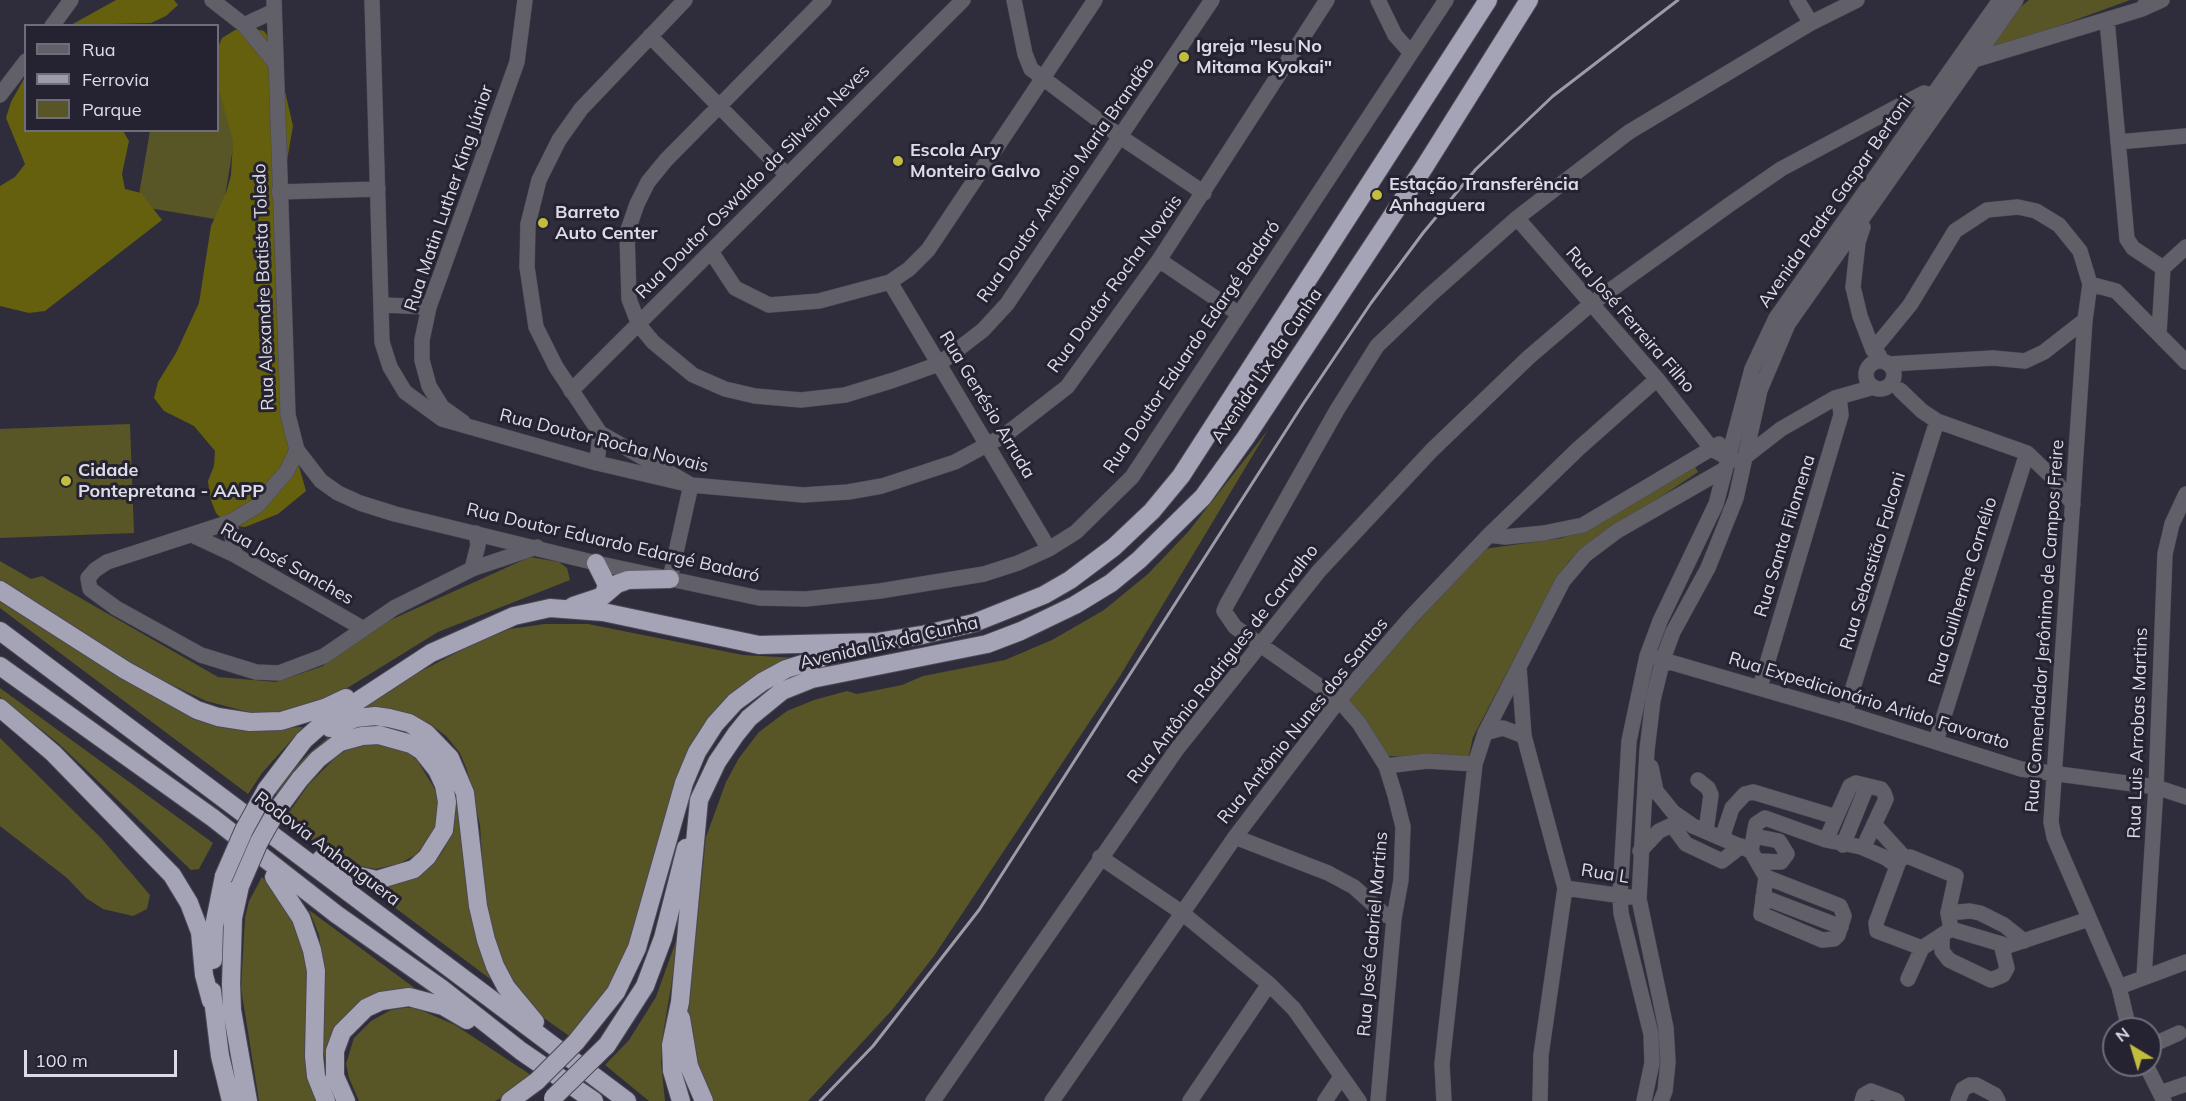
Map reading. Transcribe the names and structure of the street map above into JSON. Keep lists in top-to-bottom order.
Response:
{
  "streets": {
    "highway": ["Avenida Lix da Cunha", "Rodovia Anhanguera"],
    "street": [
      "Rua Doutor Antônio Maria Brandão",
      "Rua Doutor Oswaldo da Silveira Neves",
      "Rua Matin Luther King Júnior",
      "Avenida Padre Gaspar Bertoni",
      "Rua Doutor Rocha Novais",
      "Rua Alexandre Batista Toledo",
      "Rua José Ferreira Filho",
      "Rua Doutor Eduardo Edargé Badaró",
      "Rua Genésio Arruda",
      "Rua Santa Filomena",
      "Rua Sebastião Falconi",
      "Rua José Sanches",
      "Rua Guilherme Cornélio",
      "Rua Comendador Jerônimo de Campos Freire",
      "Rua Antônio Rodrigues de Carvalho",
      "Rua Expedicionário Arlido Favorato",
      "Rua Antônio Nunes dos Santos",
      "Rua Luis Arrobas Martins",
      "Rua L",
      "Rua José Gabriel Martins"
    ]
  },
  "crossings": [
    ["Rua Doutor Antônio Maria Brandão", "Rua Doutor Oswaldo da Silveira Neves"],
    ["Rua Doutor Antônio Maria Brandão", "Rua Genésio Arruda"],
    ["Rua Matin Luther King Júnior", "Rua Doutor Rocha Novais"],
    ["Avenida Padre Gaspar Bertoni", "Rua Antônio Rodrigues de Carvalho"],
    ["Avenida Padre Gaspar Bertoni", "Rua Expedicionário Arlido Favorato"],
    ["Avenida Padre Gaspar Bertoni", "Rua L"],
    ["Rua Doutor Rocha Novais", "Rua Genésio Arruda"],
    ["Rua Alexandre Batista Toledo", "Rua Doutor Eduardo Edargé Badaró"],
    ["Rua José Ferreira Filho", "Rua Antônio Rodrigues de Carvalho"],
    ["Rua José Ferreira Filho", "Rua Antônio Nunes dos Santos"],
    ["Rua José Ferreira Filho", "Rua José Gabriel Martins"],
    ["Rua Doutor Eduardo Edargé Badaró", "Rua Genésio Arruda"],
    ["Rua Santa Filomena", "Rua Expedicionário Arlido Favorato"],
    ["Rua Sebastião Falconi", "Rua Expedicionário Arlido Favorato"],
    ["Rua Guilherme Cornélio", "Rua Expedicionário Arlido Favorato"],
    ["Rua Comendador Jerônimo de Campos Freire", "Rua Expedicionário Arlido Favorato"],
    ["Rua Antônio Rodrigues de Carvalho", "Rua José Gabriel Martins"],
    ["Rua Expedicionário Arlido Favorato", "Rua Luis Arrobas Martins"],
    ["Rua Antônio Nunes dos Santos", "Rua José Gabriel Martins"]
  ],
  "places": [
    "Igreja \"Iesu No Mitama Kyokai\"",
    "Escola Ary Monteiro Galvo",
    "Estação Transferência Anhaguera",
    "Barreto Auto Center",
    "Cidade Pontepretana - AAPP"
  ],
  "legend": ["Rua", "Ferrovia", "Parque"],
  "scale_bar": "100 m",
  "north": "top left"
}
